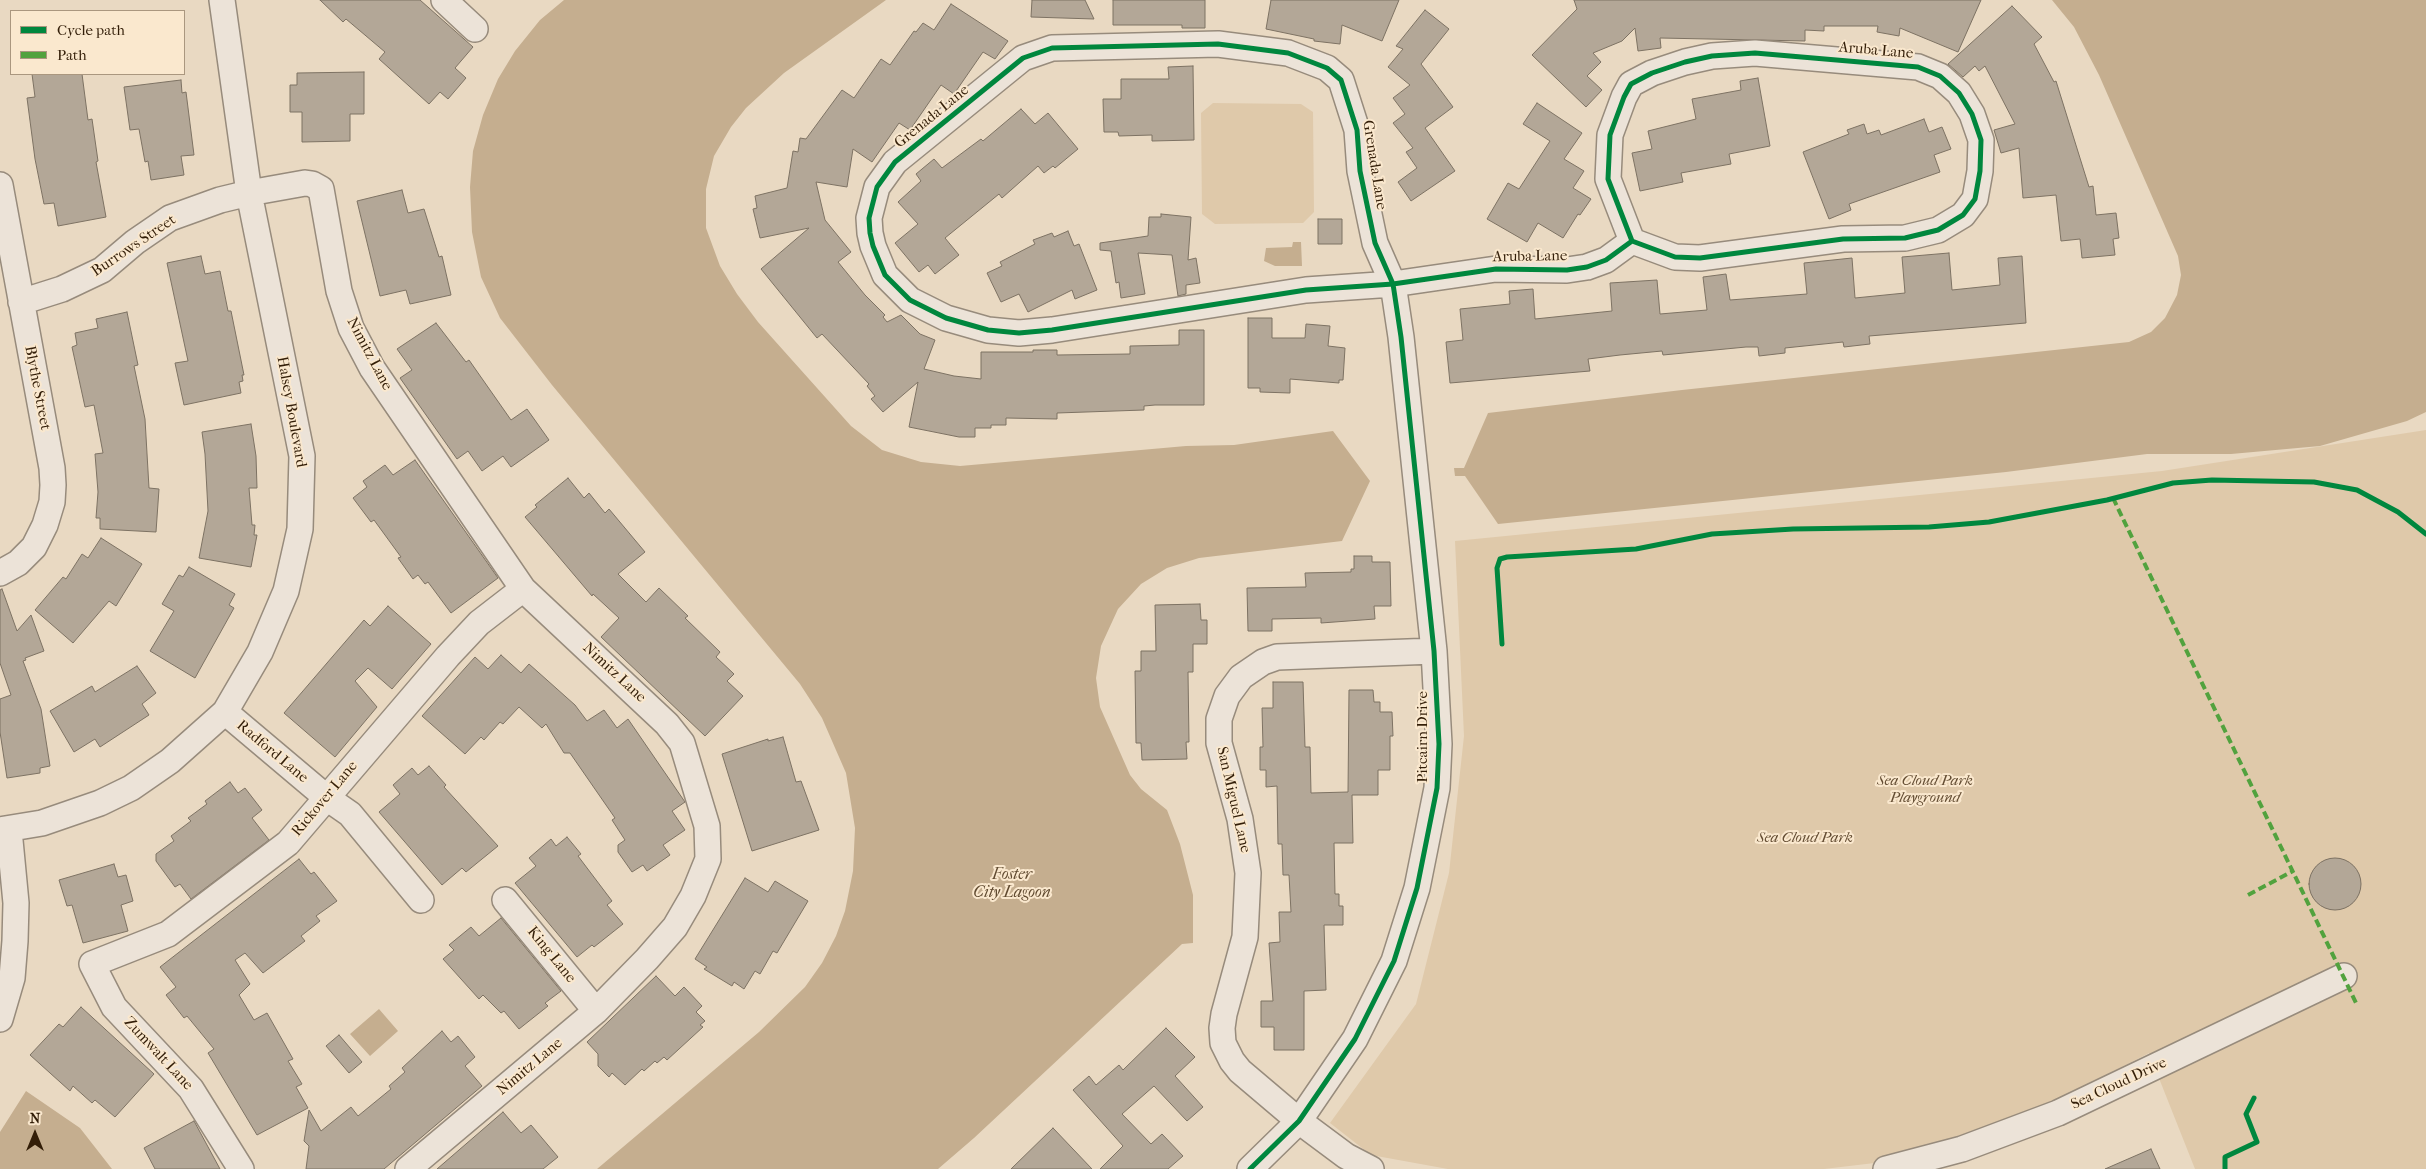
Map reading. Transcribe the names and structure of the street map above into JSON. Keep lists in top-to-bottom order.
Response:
{
  "streets": {
    "street": [
      "Aruba Lane",
      "Grenada Lane",
      "Burrows Street",
      "Nimitz Lane",
      "Blythe Street",
      "Halsey Boulevard",
      "Pitcairn Drive",
      "Radford Lane",
      "Rickover Lane",
      "San Miguel Lane",
      "King Lane",
      "Zumwalt Lane",
      "Sea Cloud Drive"
    ]
  },
  "crossings": [
    ["Aruba Lane", "Grenada Lane"],
    ["Aruba Lane", "Pitcairn Drive"],
    ["Grenada Lane", "Pitcairn Drive"],
    ["Burrows Street", "Nimitz Lane"],
    ["Burrows Street", "Blythe Street"],
    ["Burrows Street", "Halsey Boulevard"],
    ["Nimitz Lane", "Halsey Boulevard"],
    ["Nimitz Lane", "Rickover Lane"],
    ["Nimitz Lane", "King Lane"],
    ["Halsey Boulevard", "Radford Lane"],
    ["Pitcairn Drive", "San Miguel Lane"],
    ["Radford Lane", "Rickover Lane"],
    ["Rickover Lane", "Zumwalt Lane"]
  ],
  "water": ["Foster City Lagoon"],
  "parks": ["Sea Cloud Park Playground", "Sea Cloud Park"],
  "legend": ["Cycle path", "Path"],
  "north": "top"
}
